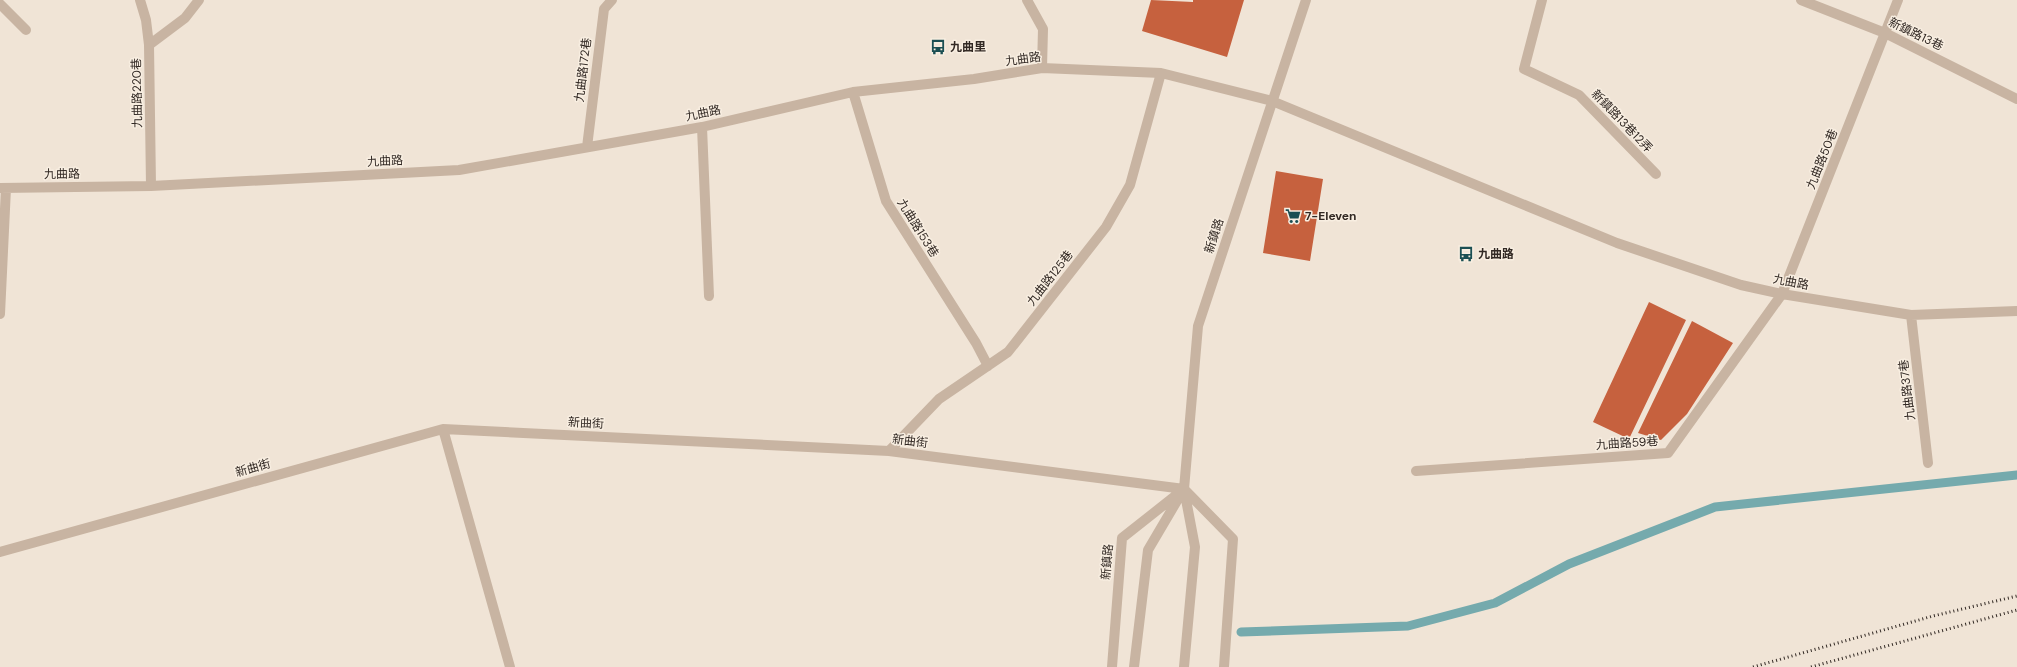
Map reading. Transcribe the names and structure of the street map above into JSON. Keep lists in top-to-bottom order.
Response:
{
  "streets": {
    "street": [
      "新鎮路13巷",
      "九曲路",
      "九曲路172巷",
      "九曲路220巷",
      "新鎮路13巷12弄",
      "九曲路50巷",
      "九曲路153巷",
      "新鎮路",
      "九曲路125巷",
      "九曲路37巷",
      "新曲街",
      "九曲路59巷"
    ]
  },
  "crossings": [
    ["新鎮路13巷", "九曲路50巷"],
    ["九曲路", "九曲路172巷"],
    ["九曲路", "九曲路220巷"],
    ["九曲路", "九曲路50巷"],
    ["九曲路", "九曲路153巷"],
    ["九曲路", "新鎮路"],
    ["九曲路", "九曲路125巷"],
    ["九曲路", "九曲路37巷"],
    ["九曲路", "九曲路59巷"],
    ["九曲路50巷", "九曲路59巷"],
    ["九曲路153巷", "九曲路125巷"],
    ["新鎮路", "新曲街"],
    ["九曲路125巷", "新曲街"]
  ],
  "places": {
    "bus stop": ["九曲里", "九曲路"],
    "supermarket": ["7-Eleven"]
  }
}
